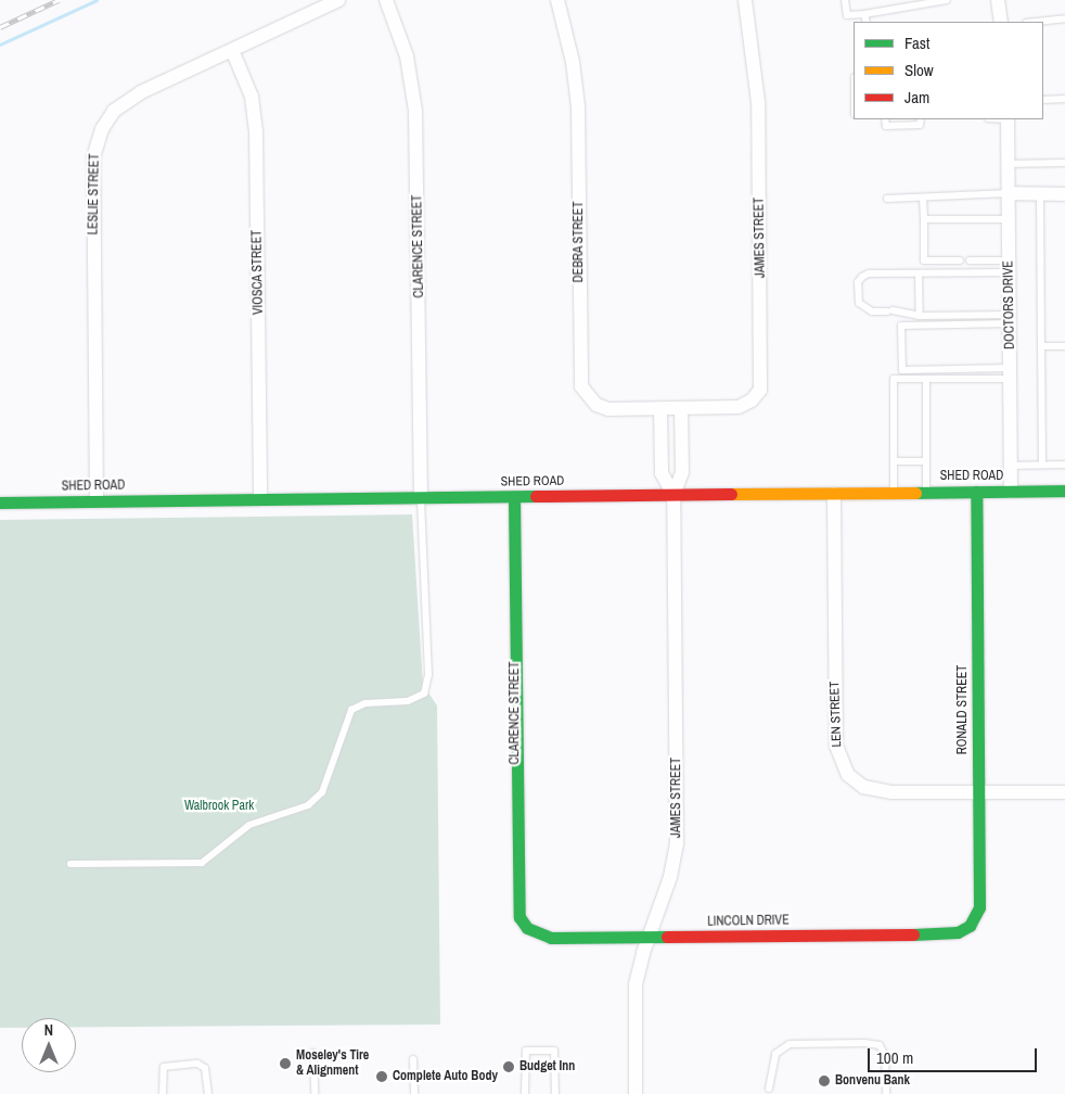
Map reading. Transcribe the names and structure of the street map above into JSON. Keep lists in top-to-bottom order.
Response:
{
  "streets": {
    "street": [
      "LESLIE STREET",
      "JAMES STREET",
      "DEBRA STREET",
      "CLARENCE STREET",
      "VIOSCA STREET",
      "DOCTORS DRIVE",
      "SHED ROAD",
      "RONALD STREET",
      "LEN STREET",
      "LINCOLN DRIVE"
    ]
  },
  "crossings": [
    ["LESLIE STREET", "VIOSCA STREET"],
    ["LESLIE STREET", "SHED ROAD"],
    ["JAMES STREET", "DEBRA STREET"],
    ["JAMES STREET", "SHED ROAD"],
    ["JAMES STREET", "LINCOLN DRIVE"],
    ["CLARENCE STREET", "SHED ROAD"],
    ["CLARENCE STREET", "LINCOLN DRIVE"],
    ["VIOSCA STREET", "SHED ROAD"],
    ["DOCTORS DRIVE", "SHED ROAD"],
    ["SHED ROAD", "RONALD STREET"],
    ["SHED ROAD", "LEN STREET"],
    ["RONALD STREET", "LEN STREET"],
    ["RONALD STREET", "LINCOLN DRIVE"]
  ],
  "parks": ["Walbrook Park"],
  "places": [
    "Moseley's Tire & Alignment",
    "Budget Inn",
    "Complete Auto Body",
    "Bonvenu Bank"
  ],
  "legend": ["Fast", "Slow", "Jam"],
  "scale_bar": "100 m",
  "north": "top"
}
